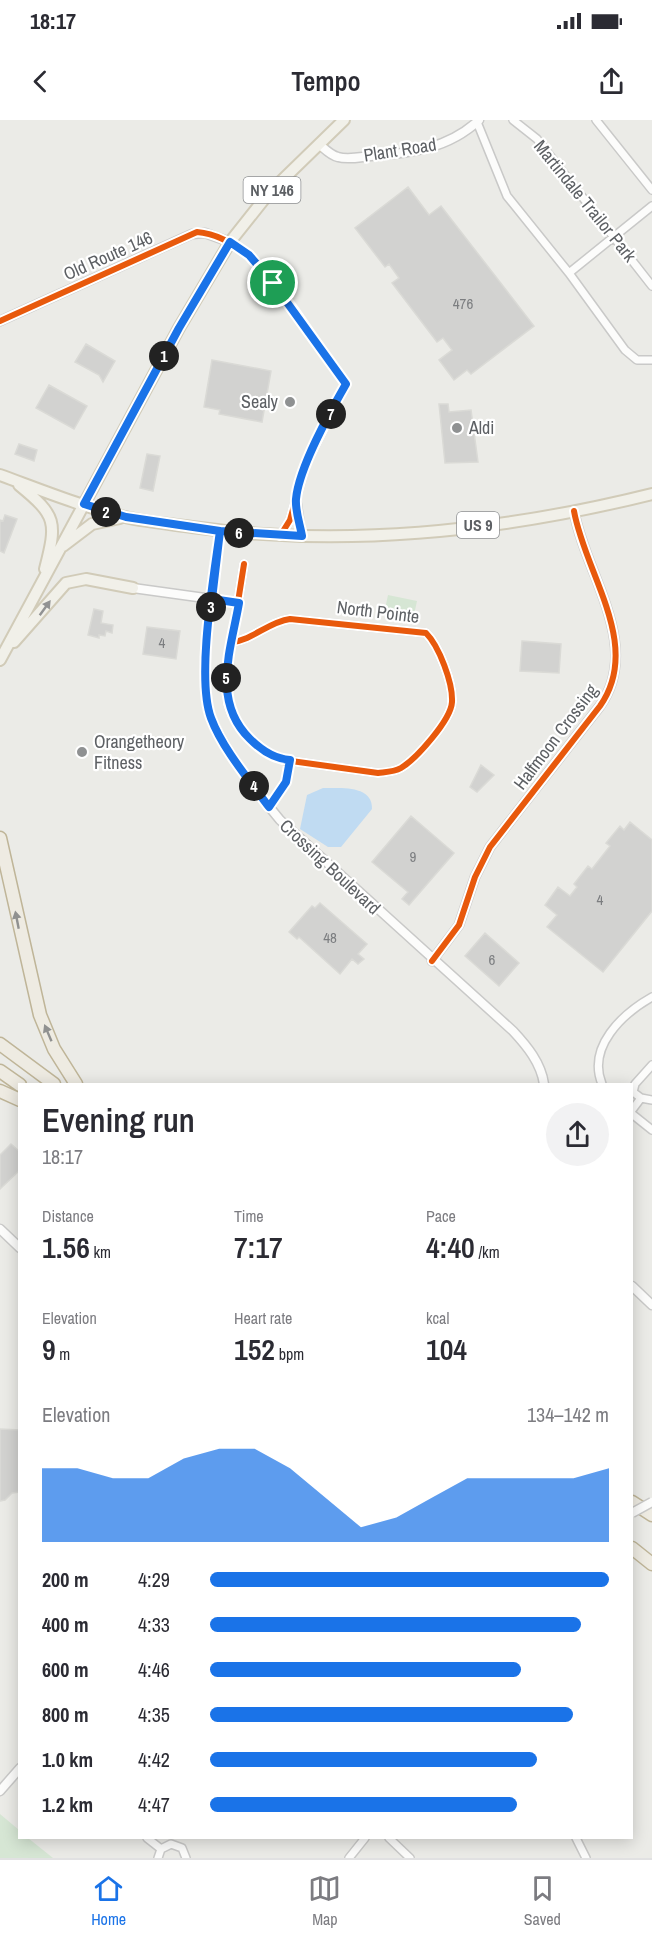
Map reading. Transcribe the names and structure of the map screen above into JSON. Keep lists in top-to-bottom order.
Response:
{
  "streets": {
    "main road": ["NY 146", "US 9"],
    "street": [
      "Plant Road",
      "Martindale Trailor Park",
      "Old Route 146",
      "North Pointe",
      "Halfmoon Crossing",
      "Crossing Boulevard"
    ]
  },
  "crossings": [
    ["Plant Road", "NY 146"],
    ["NY 146", "Old Route 146"],
    ["NY 146", "US 9"],
    ["US 9", "Halfmoon Crossing"],
    ["US 9", "Crossing Boulevard"],
    ["Halfmoon Crossing", "Crossing Boulevard"]
  ],
  "places": ["Sealy", "Aldi", "Orangetheory Fitness"],
  "house_numbers": [
    "476",
    "4",
    "9",
    "4",
    "48",
    "6"
  ],
  "page": {
    "status": "18:17",
    "header": "Tempo",
    "pins": [
      "1",
      "7",
      "2",
      "6",
      "3",
      "5",
      "4"
    ],
    "heading": ["Evening run", "18:17"],
    "stats": [
      ["Distance", "1.56 km"],
      ["Time", "7:17"],
      ["Pace", "4:40 /km"],
      ["Elevation", "9 m"],
      ["Heart rate", "152 bpm"],
      ["kcal", "104"]
    ],
    "chart": ["Elevation", "134–142 m"],
    "list": [
      {
        "name": "200 m",
        "note": "4:29"
      },
      {
        "name": "400 m",
        "note": "4:33"
      },
      {
        "name": "600 m",
        "note": "4:46"
      },
      {
        "name": "800 m",
        "note": "4:35"
      },
      {
        "name": "1.0 km",
        "note": "4:42"
      },
      {
        "name": "1.2 km",
        "note": "4:47"
      }
    ],
    "tabs": ["Home", "Map", "Saved"]
  }
}
